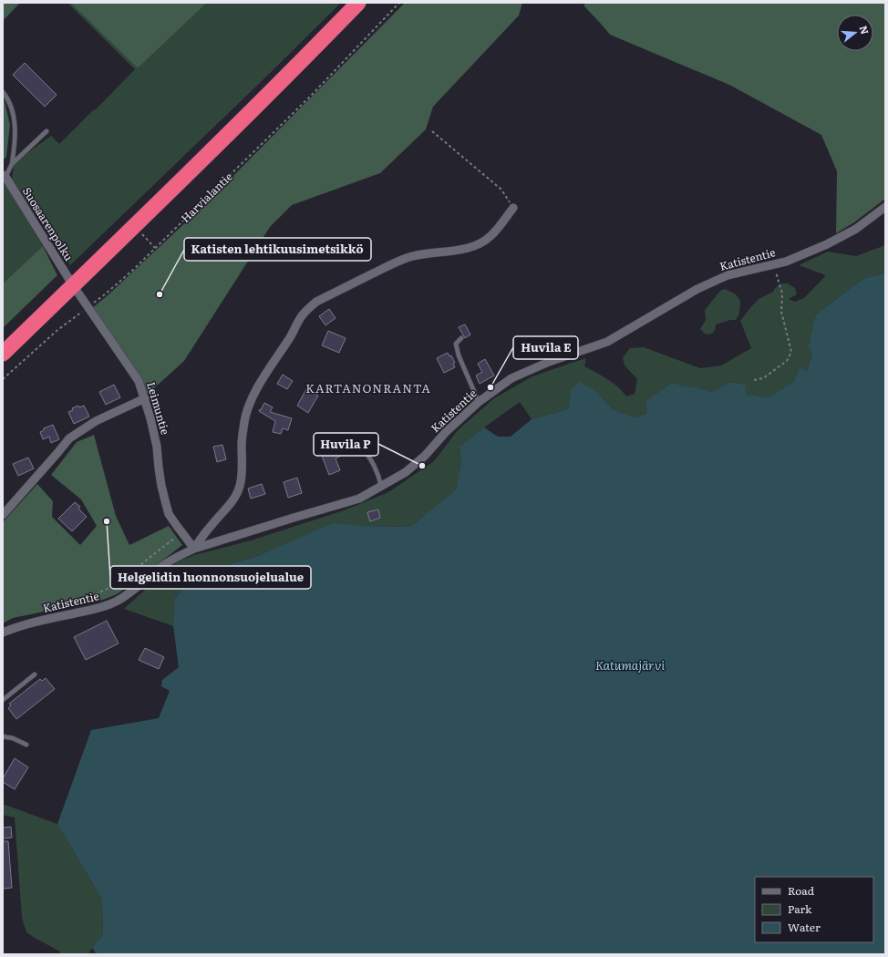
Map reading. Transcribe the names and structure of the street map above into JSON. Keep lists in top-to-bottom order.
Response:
{
  "streets": {
    "street": ["Suosaarenpolku", "Katistentie", "Leimuntie"],
    "path": ["Harvialantie"]
  },
  "crossings": [
    ["Harvialantie", "Leimuntie"],
    ["Suosaarenpolku", "Leimuntie"],
    ["Katistentie", "Leimuntie"]
  ],
  "districts": ["KARTANONRANTA"],
  "water": ["Katumajärvi"],
  "places": [
    "Katisten lehtikuusimetsikkö",
    "Huvila E",
    "Huvila P",
    "Helgelidin luonnonsuojelualue"
  ],
  "legend": ["Road", "Park", "Water"],
  "north": "right"
}
